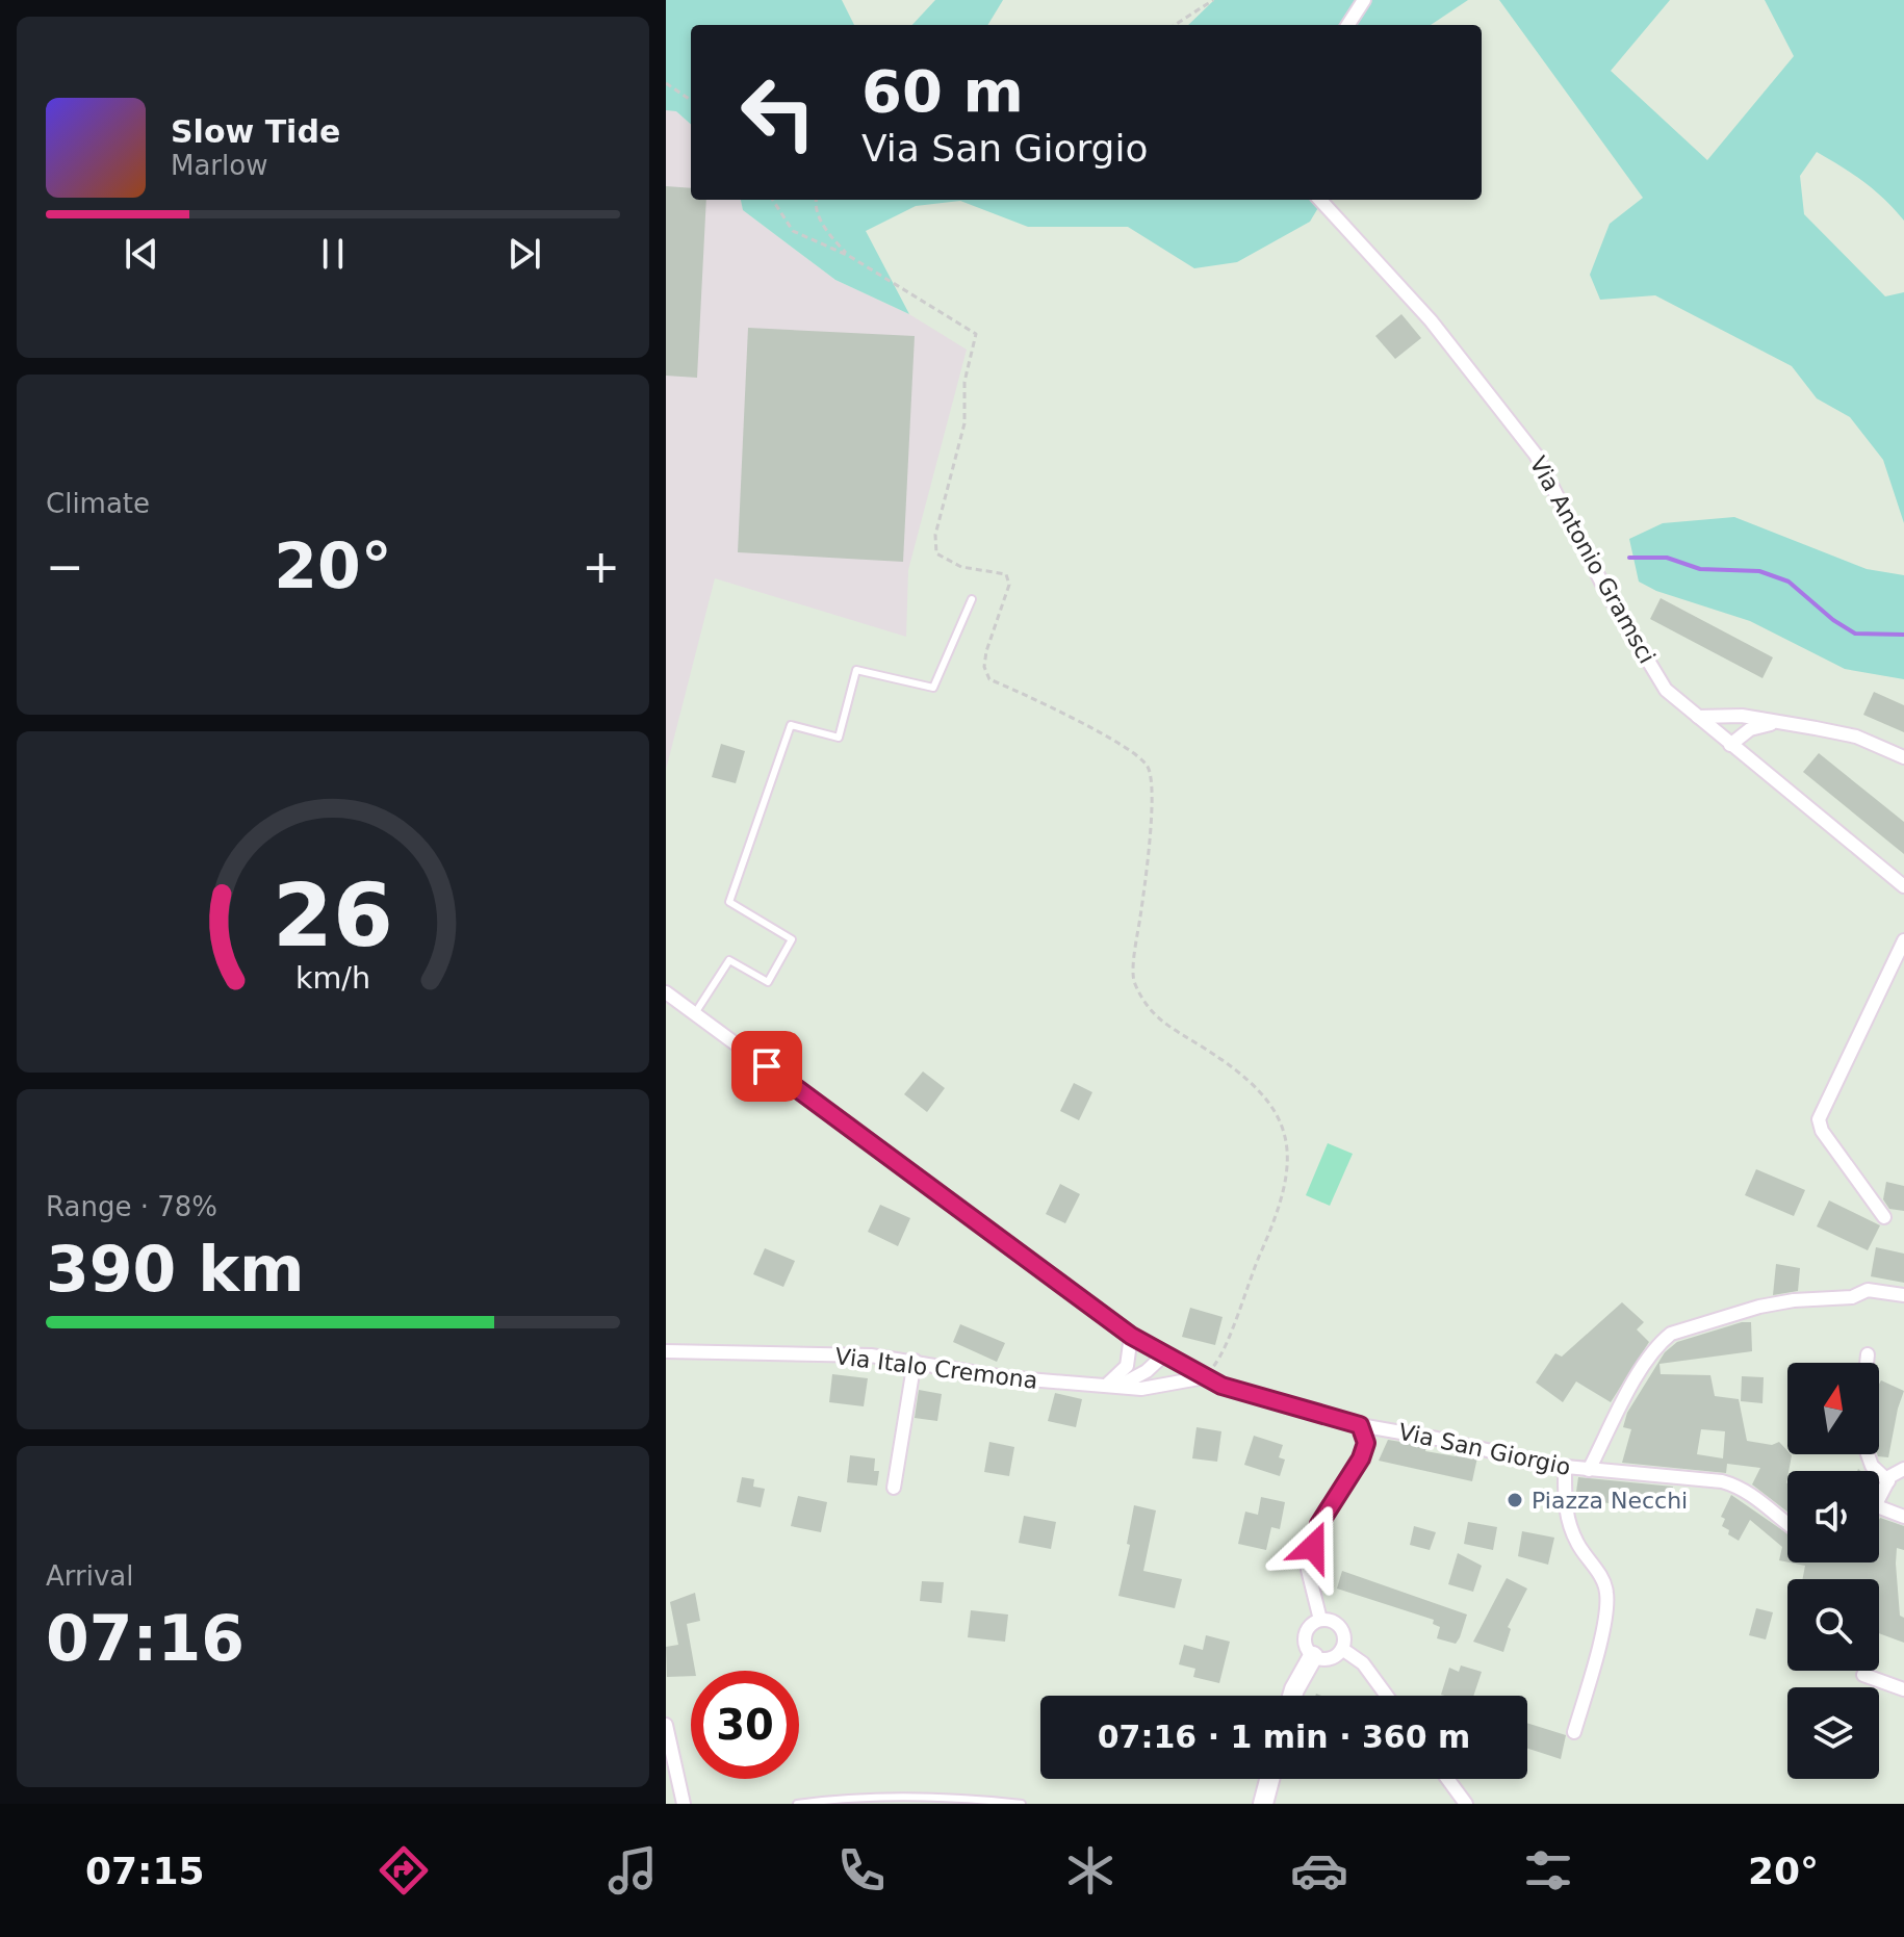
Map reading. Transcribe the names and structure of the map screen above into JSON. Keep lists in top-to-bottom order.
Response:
{
  "streets": {
    "street": ["Via Antonio Gramsci", "Via Italo Cremona", "Via San Giorgio"]
  },
  "crossings": [
    ["Via Italo Cremona", "Via San Giorgio"]
  ],
  "places": ["Piazza Necchi"],
  "north": "top",
  "page": {
    "turn": ["60 m", "Via San Giorgio"],
    "song": ["Slow Tide", "Marlow"],
    "tile": [
      "Climate",
      ["Range · 78%", "390 km"],
      ["Arrival", "07:16"]
    ],
    "heat": ["−", "20°", "+"],
    "limit": "30",
    "trip": "07:16 · 1 min · 360 m",
    "tabs": ["07:15", "20°"],
    "gauge": ["26", "km/h"]
  }
}
